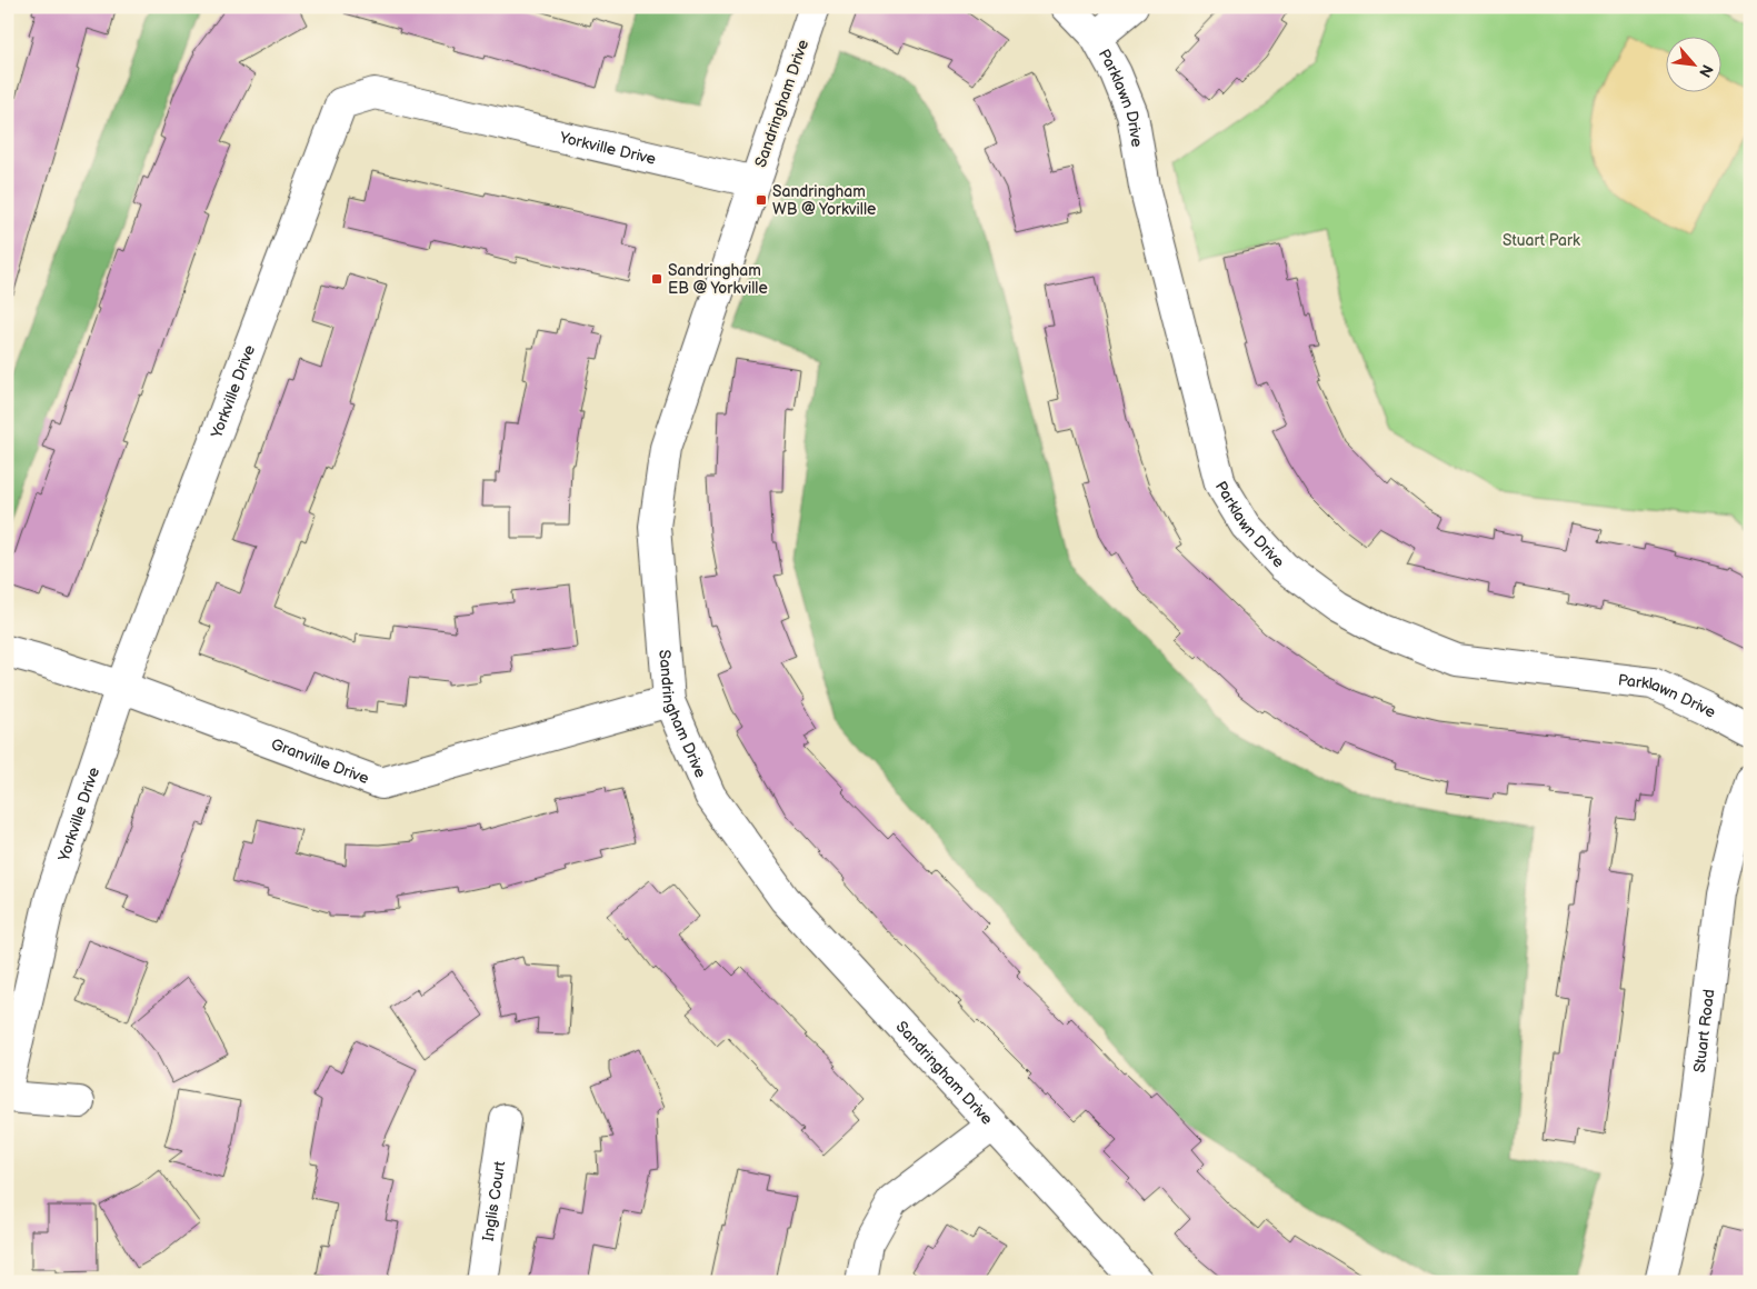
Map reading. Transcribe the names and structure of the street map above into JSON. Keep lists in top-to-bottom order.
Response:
{
  "streets": {
    "street": [
      "Parklawn Drive",
      "Sandringham Drive",
      "Yorkville Drive",
      "Granville Drive",
      "Stuart Road",
      "Inglis Court"
    ]
  },
  "crossings": [
    ["Sandringham Drive", "Yorkville Drive"],
    ["Sandringham Drive", "Granville Drive"],
    ["Yorkville Drive", "Granville Drive"]
  ],
  "parks": ["Stuart Park"],
  "places": {
    "transit": ["Sandringham WB @ Yorkville", "Sandringham EB @ Yorkville"]
  },
  "north": "bottom right"
}
